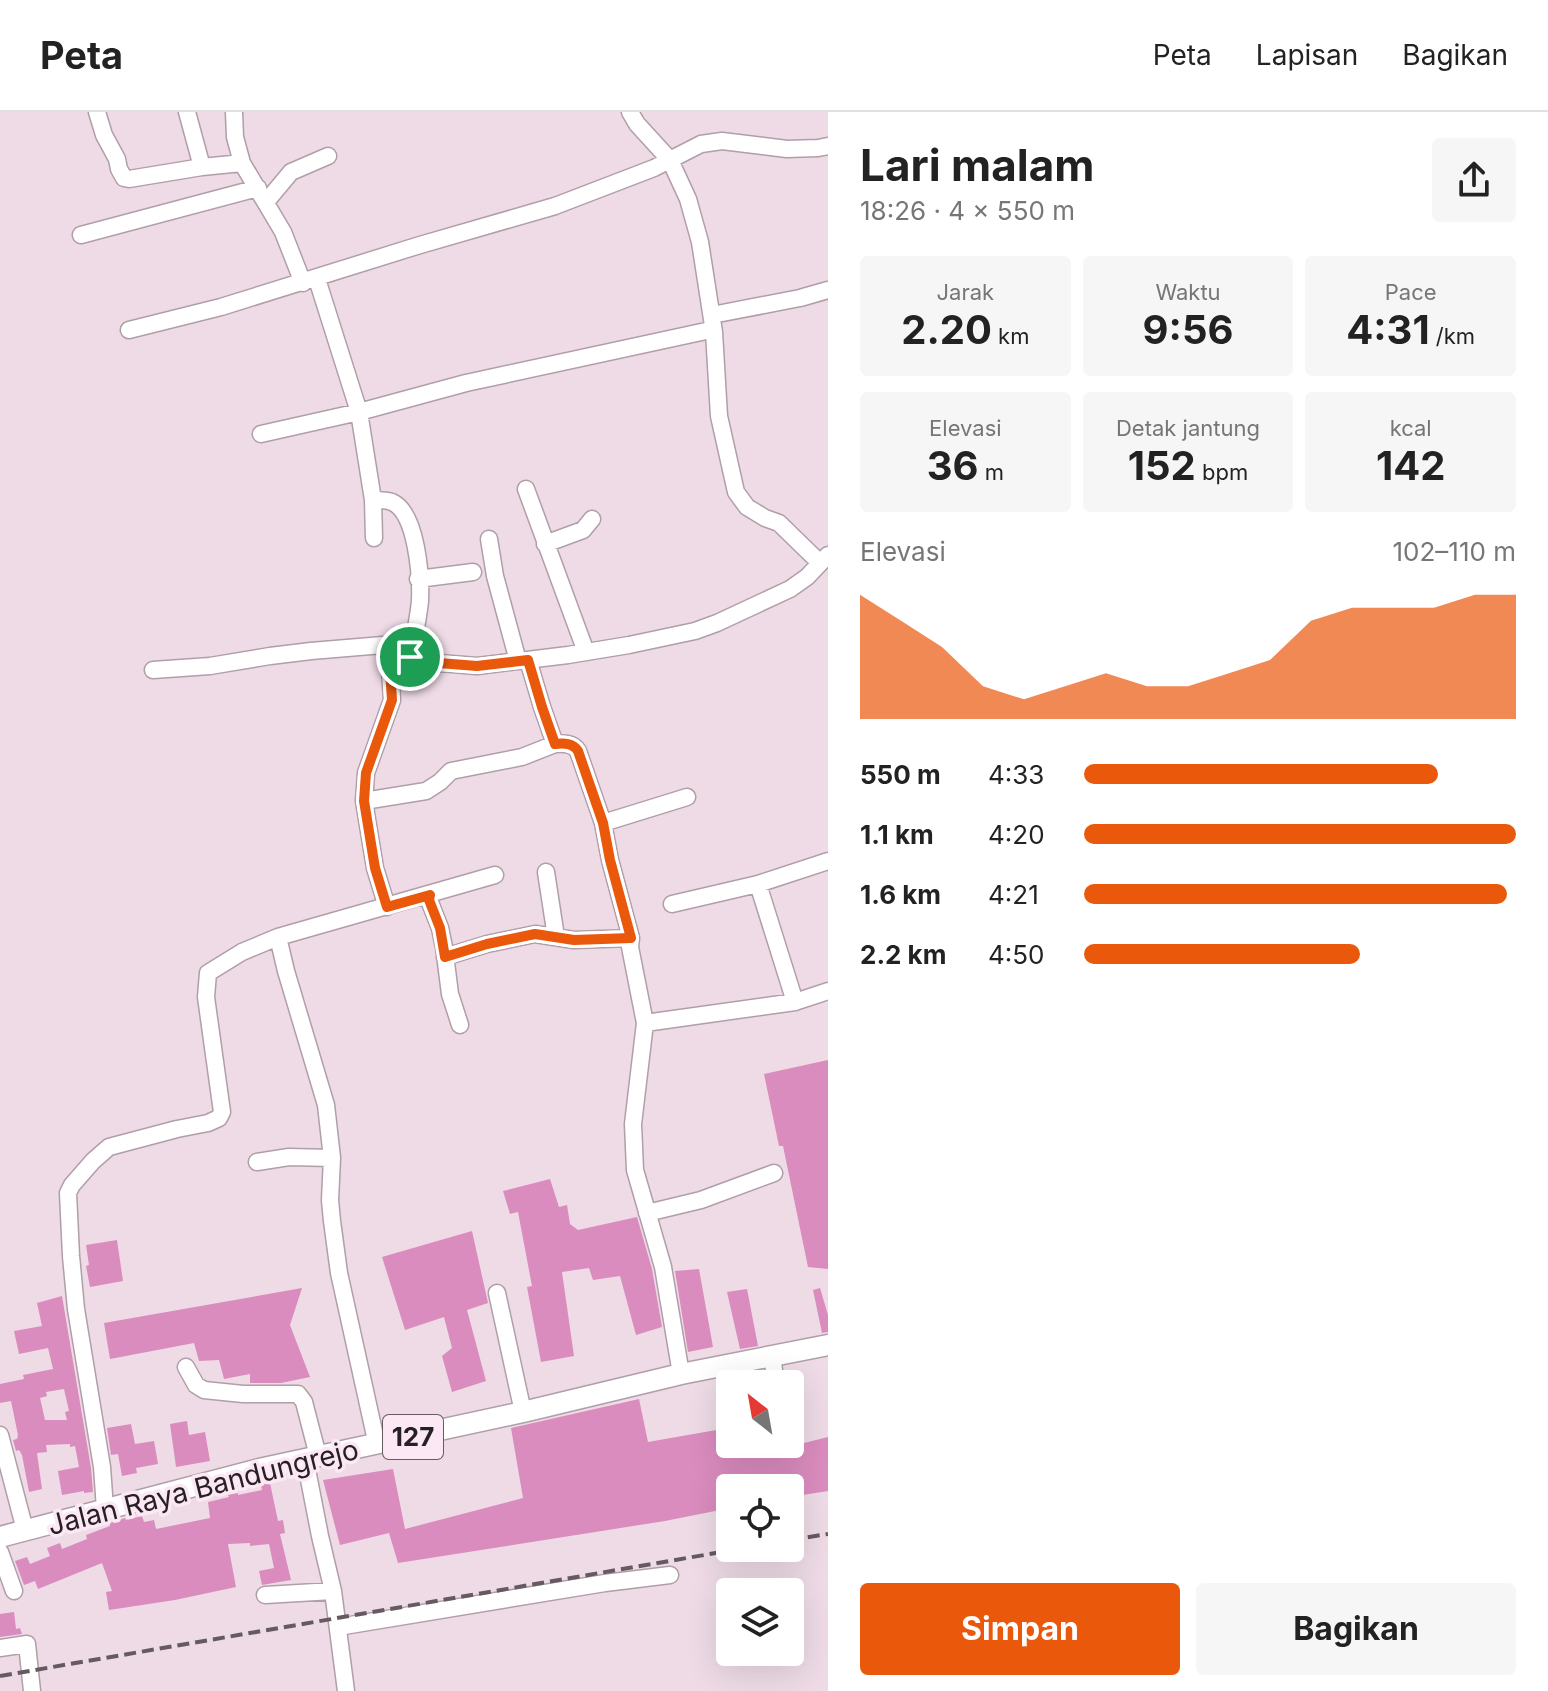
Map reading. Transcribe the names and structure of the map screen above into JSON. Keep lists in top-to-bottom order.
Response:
{
  "streets": {
    "main road": ["127", "Jalan Raya Bandungrejo"]
  },
  "north": "top left",
  "page": {
    "header": "Peta",
    "nav": ["Peta", "Lapisan", "Bagikan"],
    "heading": ["Lari malam", "18:26 · 4 × 550 m"],
    "stats": [
      ["Jarak", "2.20 km"],
      ["Waktu", "9:56"],
      ["Pace", "4:31 /km"],
      ["Elevasi", "36 m"],
      ["Detak jantung", "152 bpm"],
      ["kcal", "142"]
    ],
    "chart": ["Elevasi", "102–110 m"],
    "list": [
      {
        "name": "550 m",
        "note": "4:33"
      },
      {
        "name": "1.1 km",
        "note": "4:20"
      },
      {
        "name": "1.6 km",
        "note": "4:21"
      },
      {
        "name": "2.2 km",
        "note": "4:50"
      }
    ],
    "buttons": ["Simpan", "Bagikan"]
  }
}
